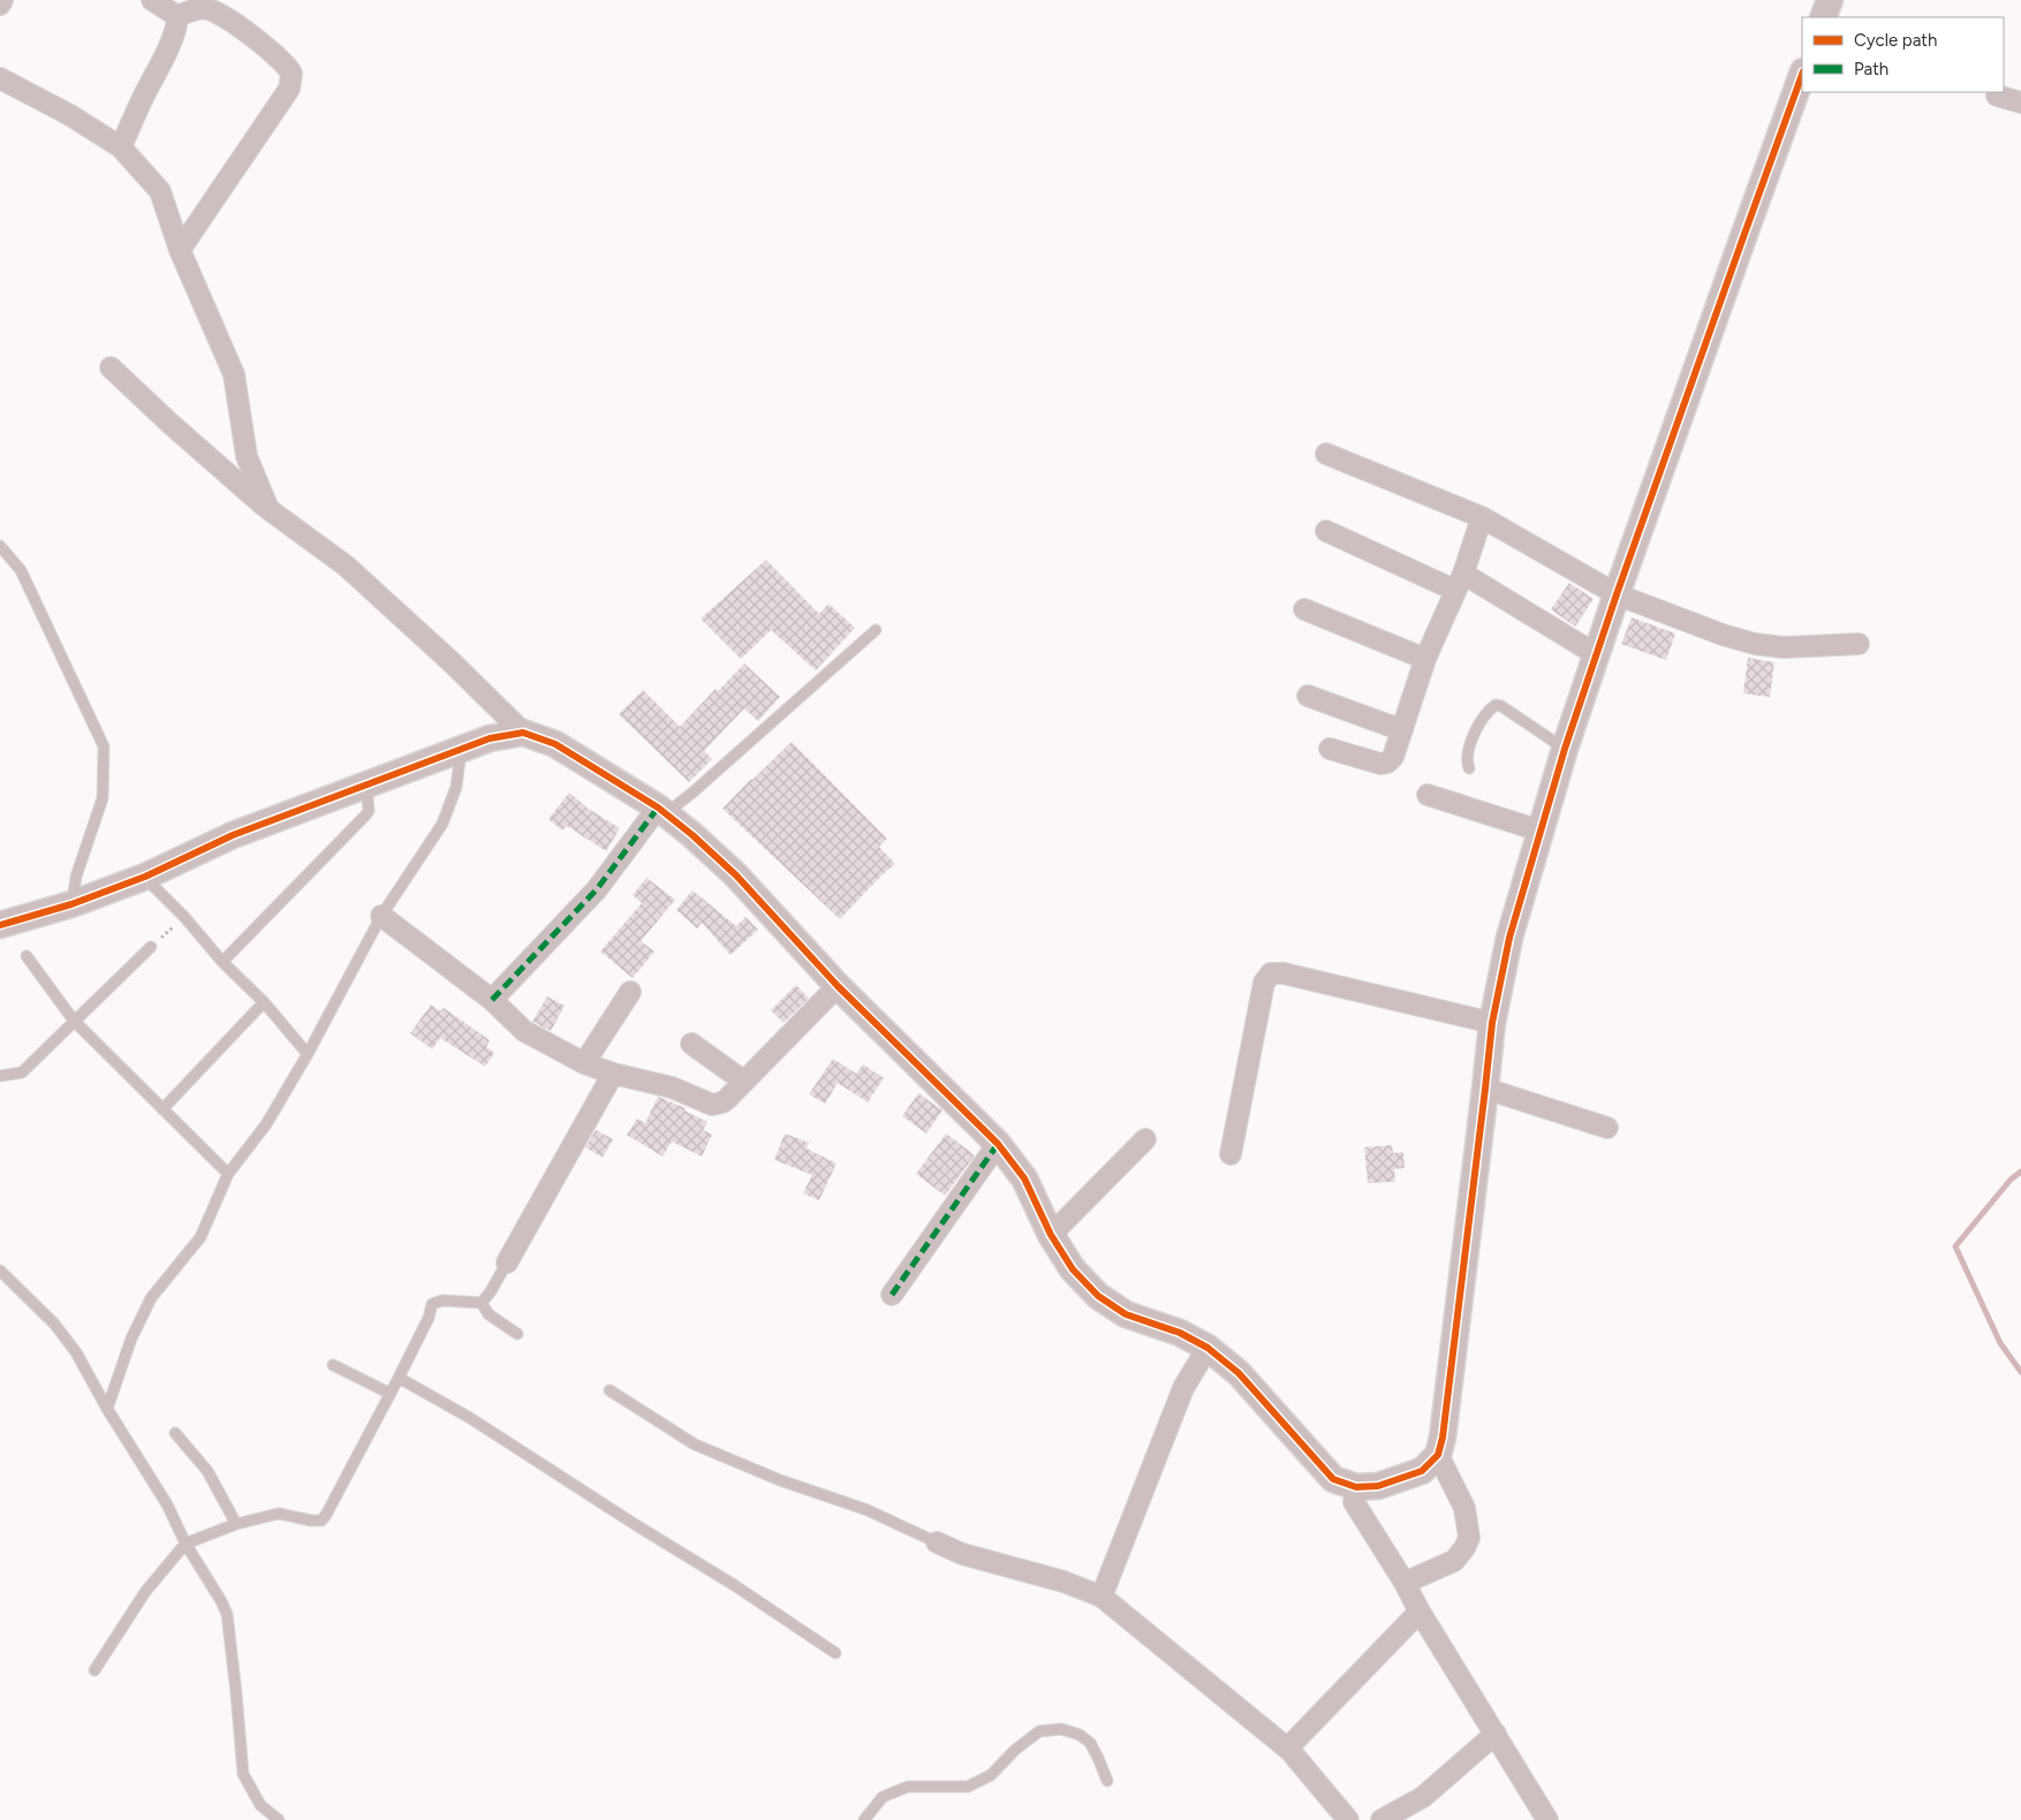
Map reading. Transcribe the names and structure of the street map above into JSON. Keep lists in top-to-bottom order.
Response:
{
  "legend": ["Cycle path", "Path"]
}
